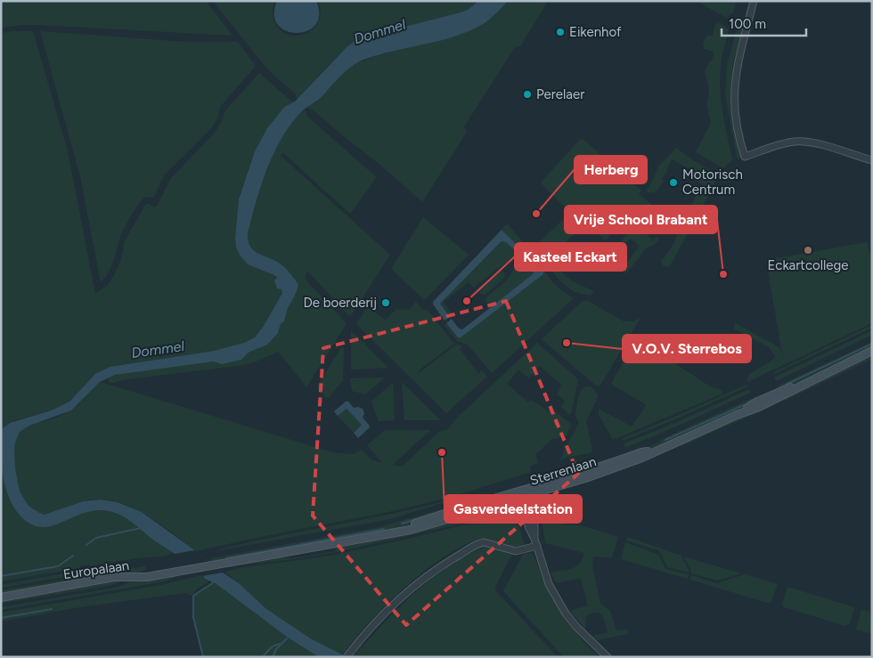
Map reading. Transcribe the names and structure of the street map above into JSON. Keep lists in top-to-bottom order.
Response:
{
  "streets": {
    "main road": ["Sterrenlaan", "Europalaan"]
  },
  "crossings": [
    ["Sterrenlaan", "Europalaan"]
  ],
  "water": ["Dommel"],
  "places": [
    "Eikenhof",
    "Perelaer",
    "Motorisch Centrum",
    "Herberg",
    "Eckartcollege",
    "Vrije School Brabant",
    "Kasteel Eckart",
    "De boerderij",
    "V.O.V. Sterrebos",
    "Gasverdeelstation"
  ],
  "scale_bar": "100 m"
}
